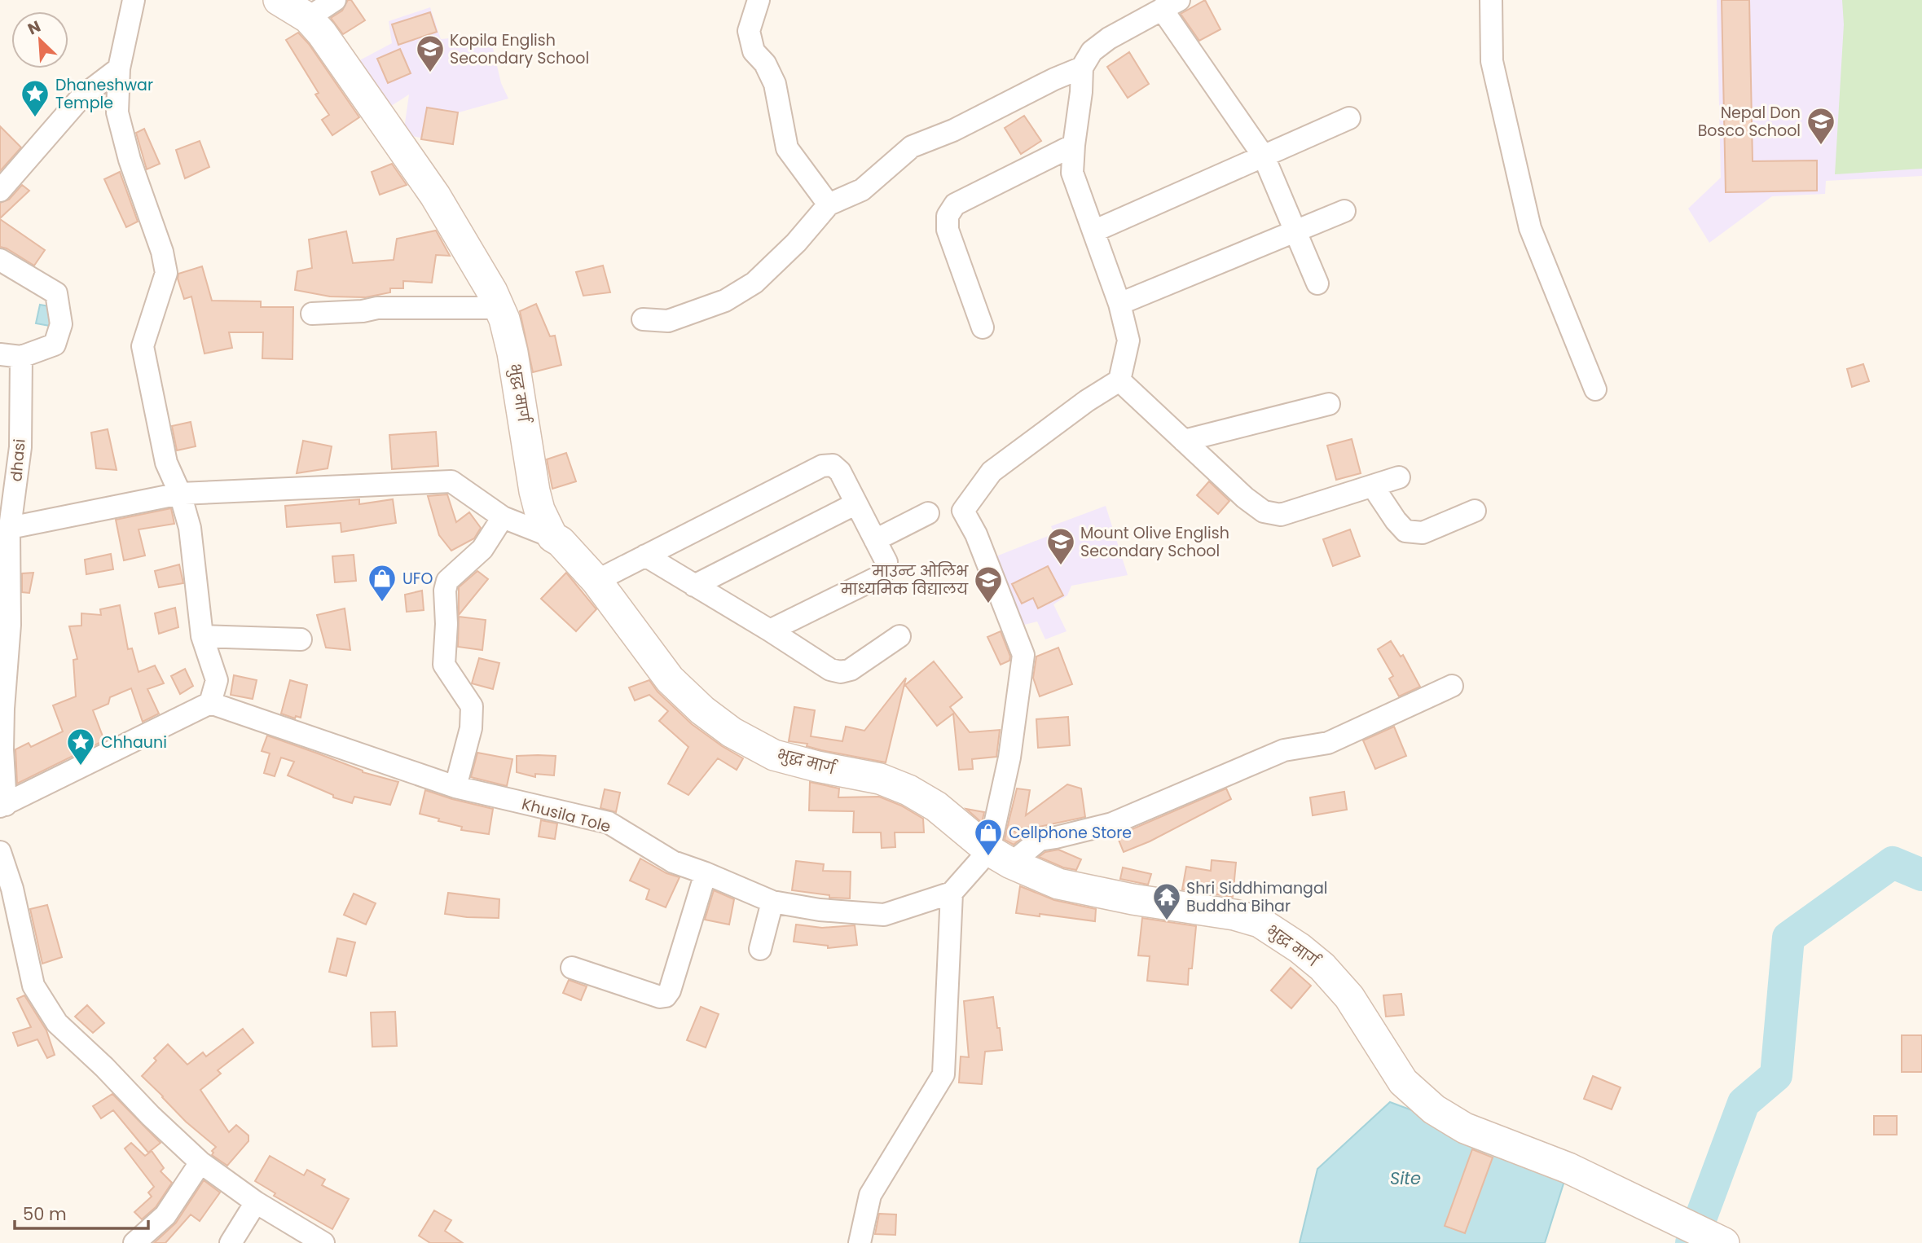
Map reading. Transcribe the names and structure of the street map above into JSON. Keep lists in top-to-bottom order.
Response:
{
  "streets": {
    "street": ["भुद्ध मार्ग", "dhasi", "Khusila Tole"]
  },
  "water": ["Site"],
  "places": {
    "school or university": [
      "Kopila English Secondary School",
      "Nepal Don Bosco School",
      "Mount Olive English Secondary School",
      "माउन्ट ओलिभ माध्यमिक विद्यालय"
    ],
    "place": ["Dhaneshwar Temple", "Chhauni"],
    "shop": ["UFO", "Cellphone Store"],
    "temple": ["Shri Siddhimangal Buddha Bihar"]
  },
  "scale_bar": "50 m",
  "north": "top left"
}
